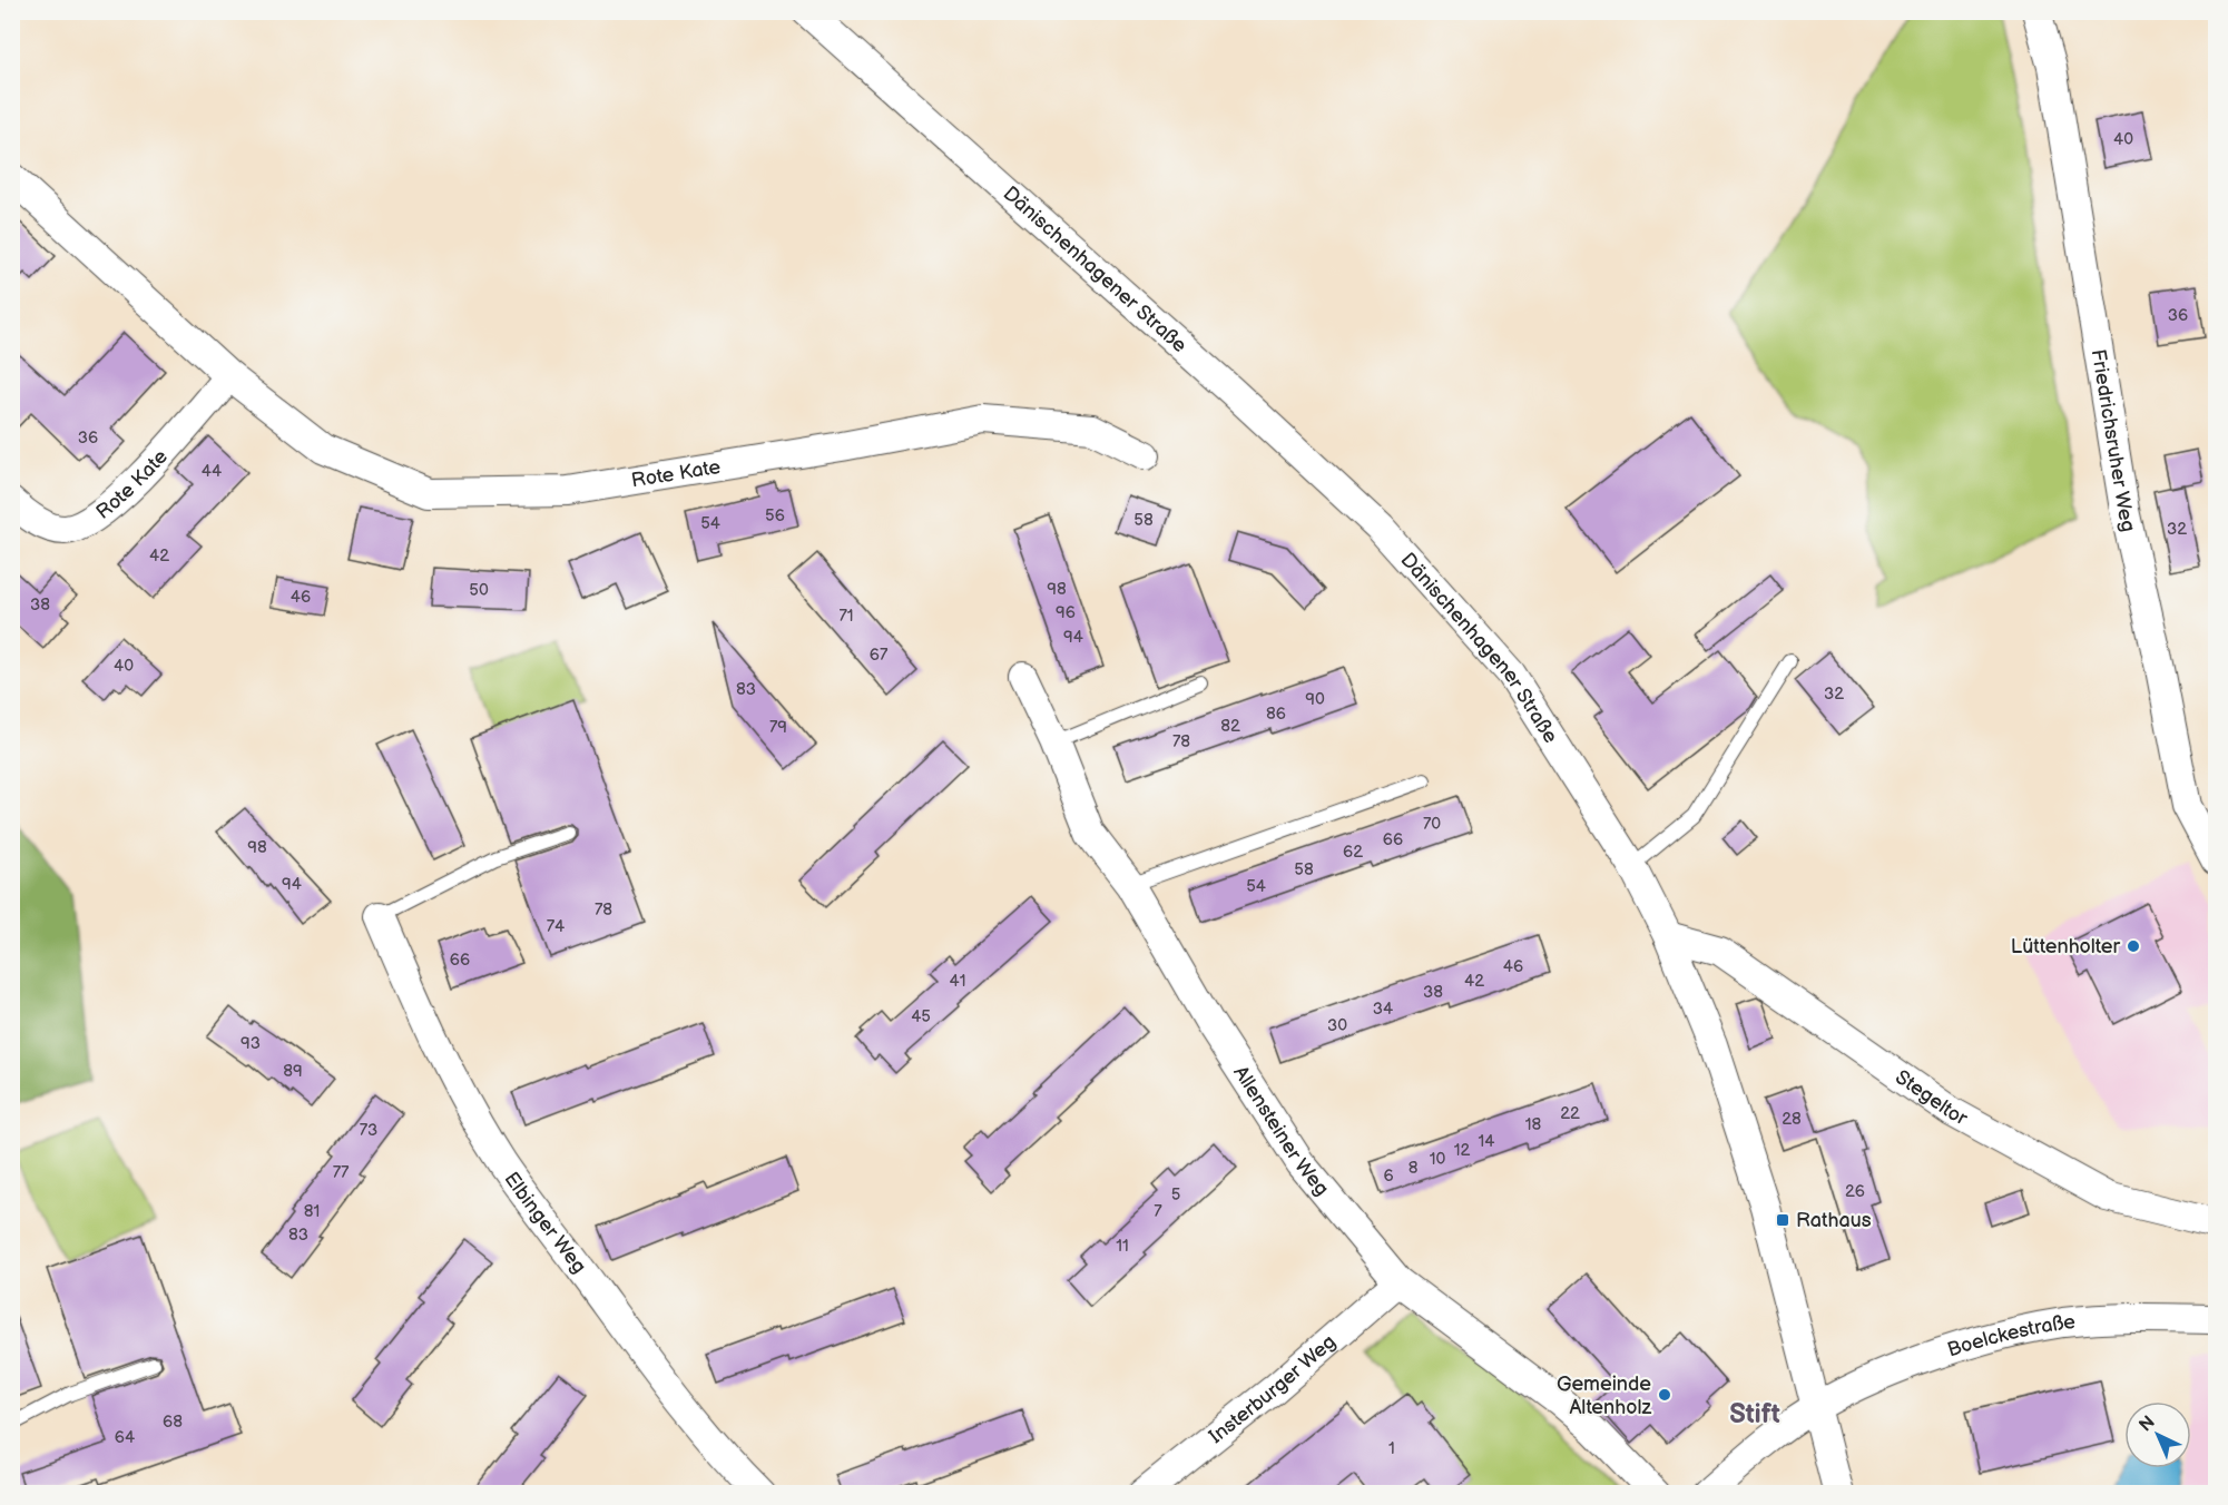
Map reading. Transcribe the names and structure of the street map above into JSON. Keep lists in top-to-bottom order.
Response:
{
  "streets": {
    "street": [
      "Dänischenhagener Straße",
      "Friedrichsruher Weg",
      "Rote Kate",
      "Stegeltor",
      "Allensteiner Weg",
      "Elbinger Weg",
      "Boelckestraße",
      "Insterburger Weg"
    ]
  },
  "crossings": [
    ["Dänischenhagener Straße", "Stegeltor"],
    ["Dänischenhagener Straße", "Boelckestraße"],
    ["Allensteiner Weg", "Insterburger Weg"]
  ],
  "districts": ["Stift"],
  "places": {
    "other": ["Lüttenholter", "Gemeinde Altenholz"],
    "transit": ["Rathaus"]
  },
  "house_numbers": [
    "40",
    "36",
    "36",
    "44",
    "56",
    "58",
    "54",
    "32",
    "42",
    "98",
    "50",
    "46",
    "38",
    "96",
    "71",
    "94",
    "67",
    "40",
    "83",
    "32",
    "90",
    "86",
    "82",
    "79",
    "78",
    "70",
    "66",
    "98",
    "62",
    "58",
    "94",
    "54",
    "78",
    "74",
    "66",
    "46",
    "41",
    "42",
    "38",
    "34",
    "45",
    "30",
    "93",
    "89",
    "22",
    "28",
    "18",
    "73",
    "14",
    "12",
    "10",
    "8",
    "77",
    "6",
    "26",
    "5",
    "81",
    "7",
    "83",
    "11",
    "68",
    "64",
    "1"
  ],
  "north": "top left"
}
